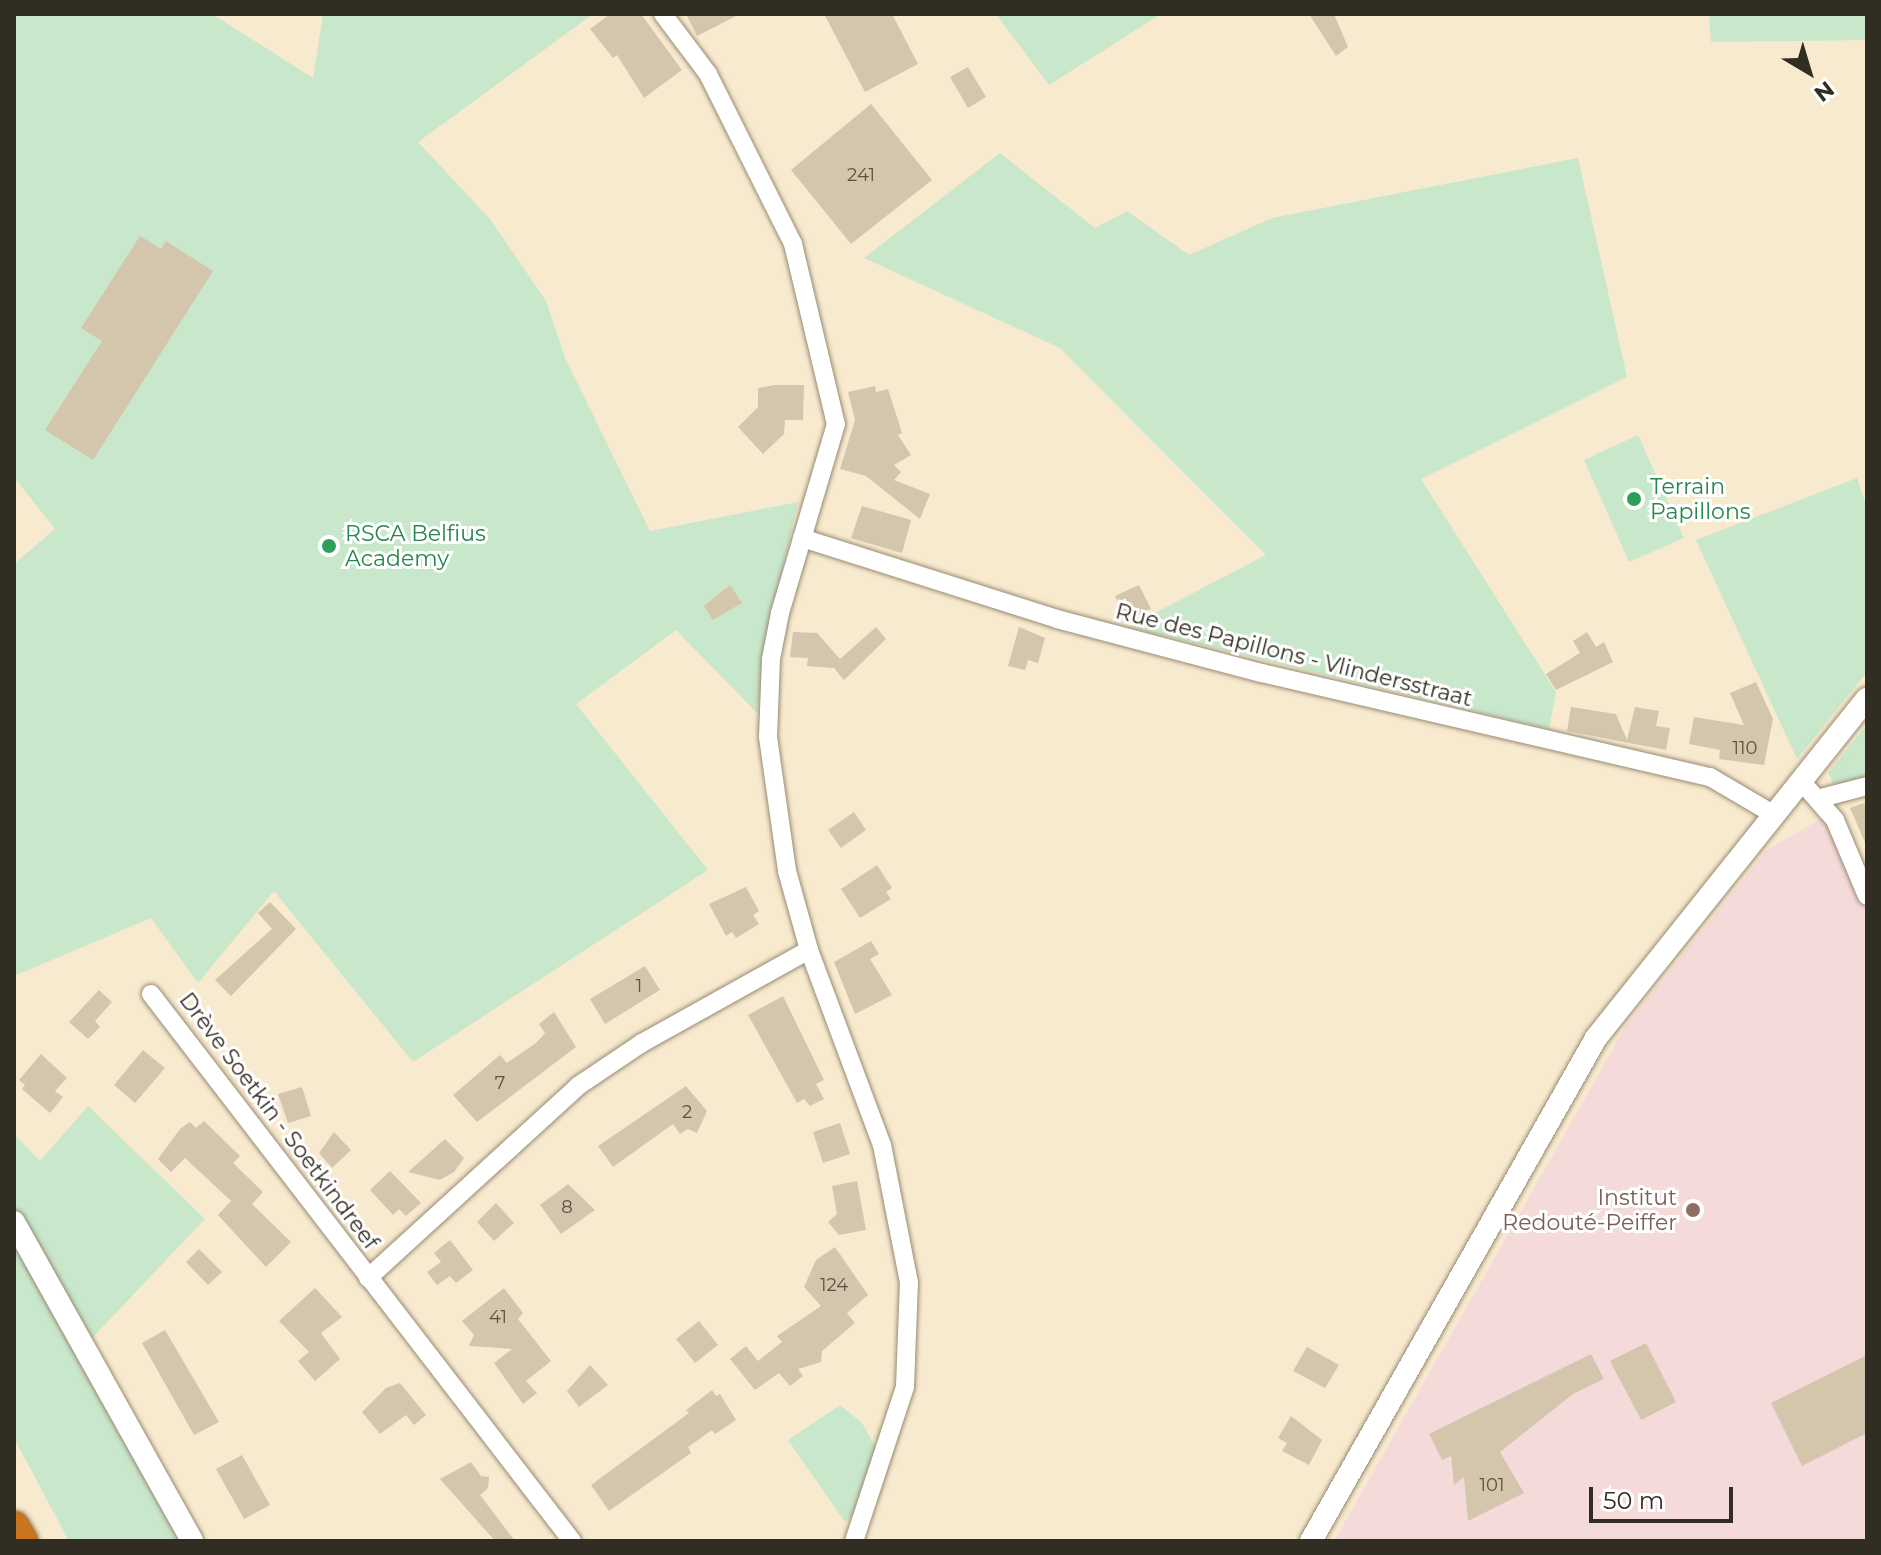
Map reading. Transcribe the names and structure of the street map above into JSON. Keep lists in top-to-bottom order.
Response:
{
  "streets": {
    "street": ["Rue des Papillons - Vlindersstraat", "Drève Soetkin - Soetkindreef"]
  },
  "places": ["Terrain Papillons", "RSCA Belfius Academy", "Institut Redouté-Peiffer"],
  "house_numbers": [
    "241",
    "110",
    "1",
    "7",
    "2",
    "8",
    "124",
    "41",
    "101"
  ],
  "scale_bar": "50 m",
  "north": "bottom right"
}
